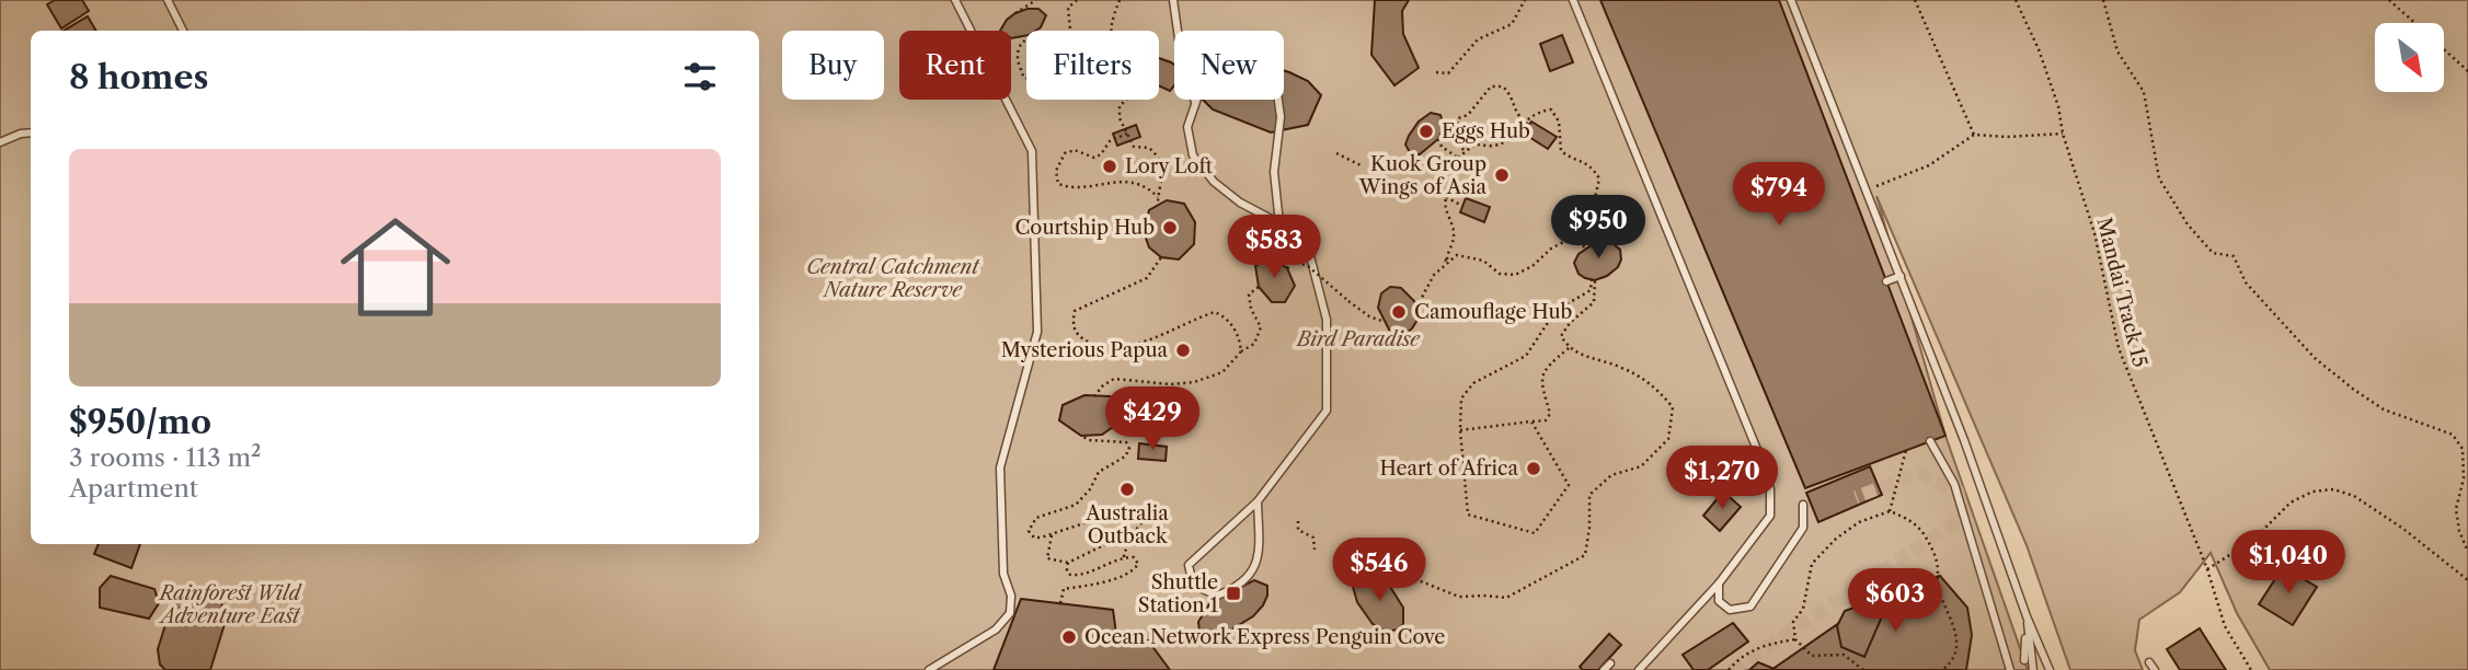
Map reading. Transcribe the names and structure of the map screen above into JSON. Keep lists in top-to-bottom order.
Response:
{
  "streets": {
    "path": ["Mandai Track 15"]
  },
  "parks": ["Central Catchment Nature Reserve", "Bird Paradise", "Rainforest Wild Adventure East"],
  "places": {
    "other": [
      "Eggs Hub",
      "Lory Loft",
      "Kuok Group Wings of Asia",
      "Courtship Hub",
      "Camouflage Hub",
      "Mysterious Papua",
      "Heart of Africa",
      "Australia Outback",
      "Ocean Network Express Penguin Cove"
    ],
    "transit": ["Shuttle Station 1"]
  },
  "north": "bottom right",
  "page": {
    "chip": [
      "Buy",
      "Rent",
      "Filters",
      "New"
    ],
    "heading": "8 homes",
    "list": [
      {
        "name": "$950/mo",
        "note": "3 rooms · 113 m² · Apartment"
      }
    ],
    "price": [
      "$794",
      "$950",
      "$583",
      "$429",
      "$1,270",
      "$1,040",
      "$546",
      "$603"
    ]
  }
}
